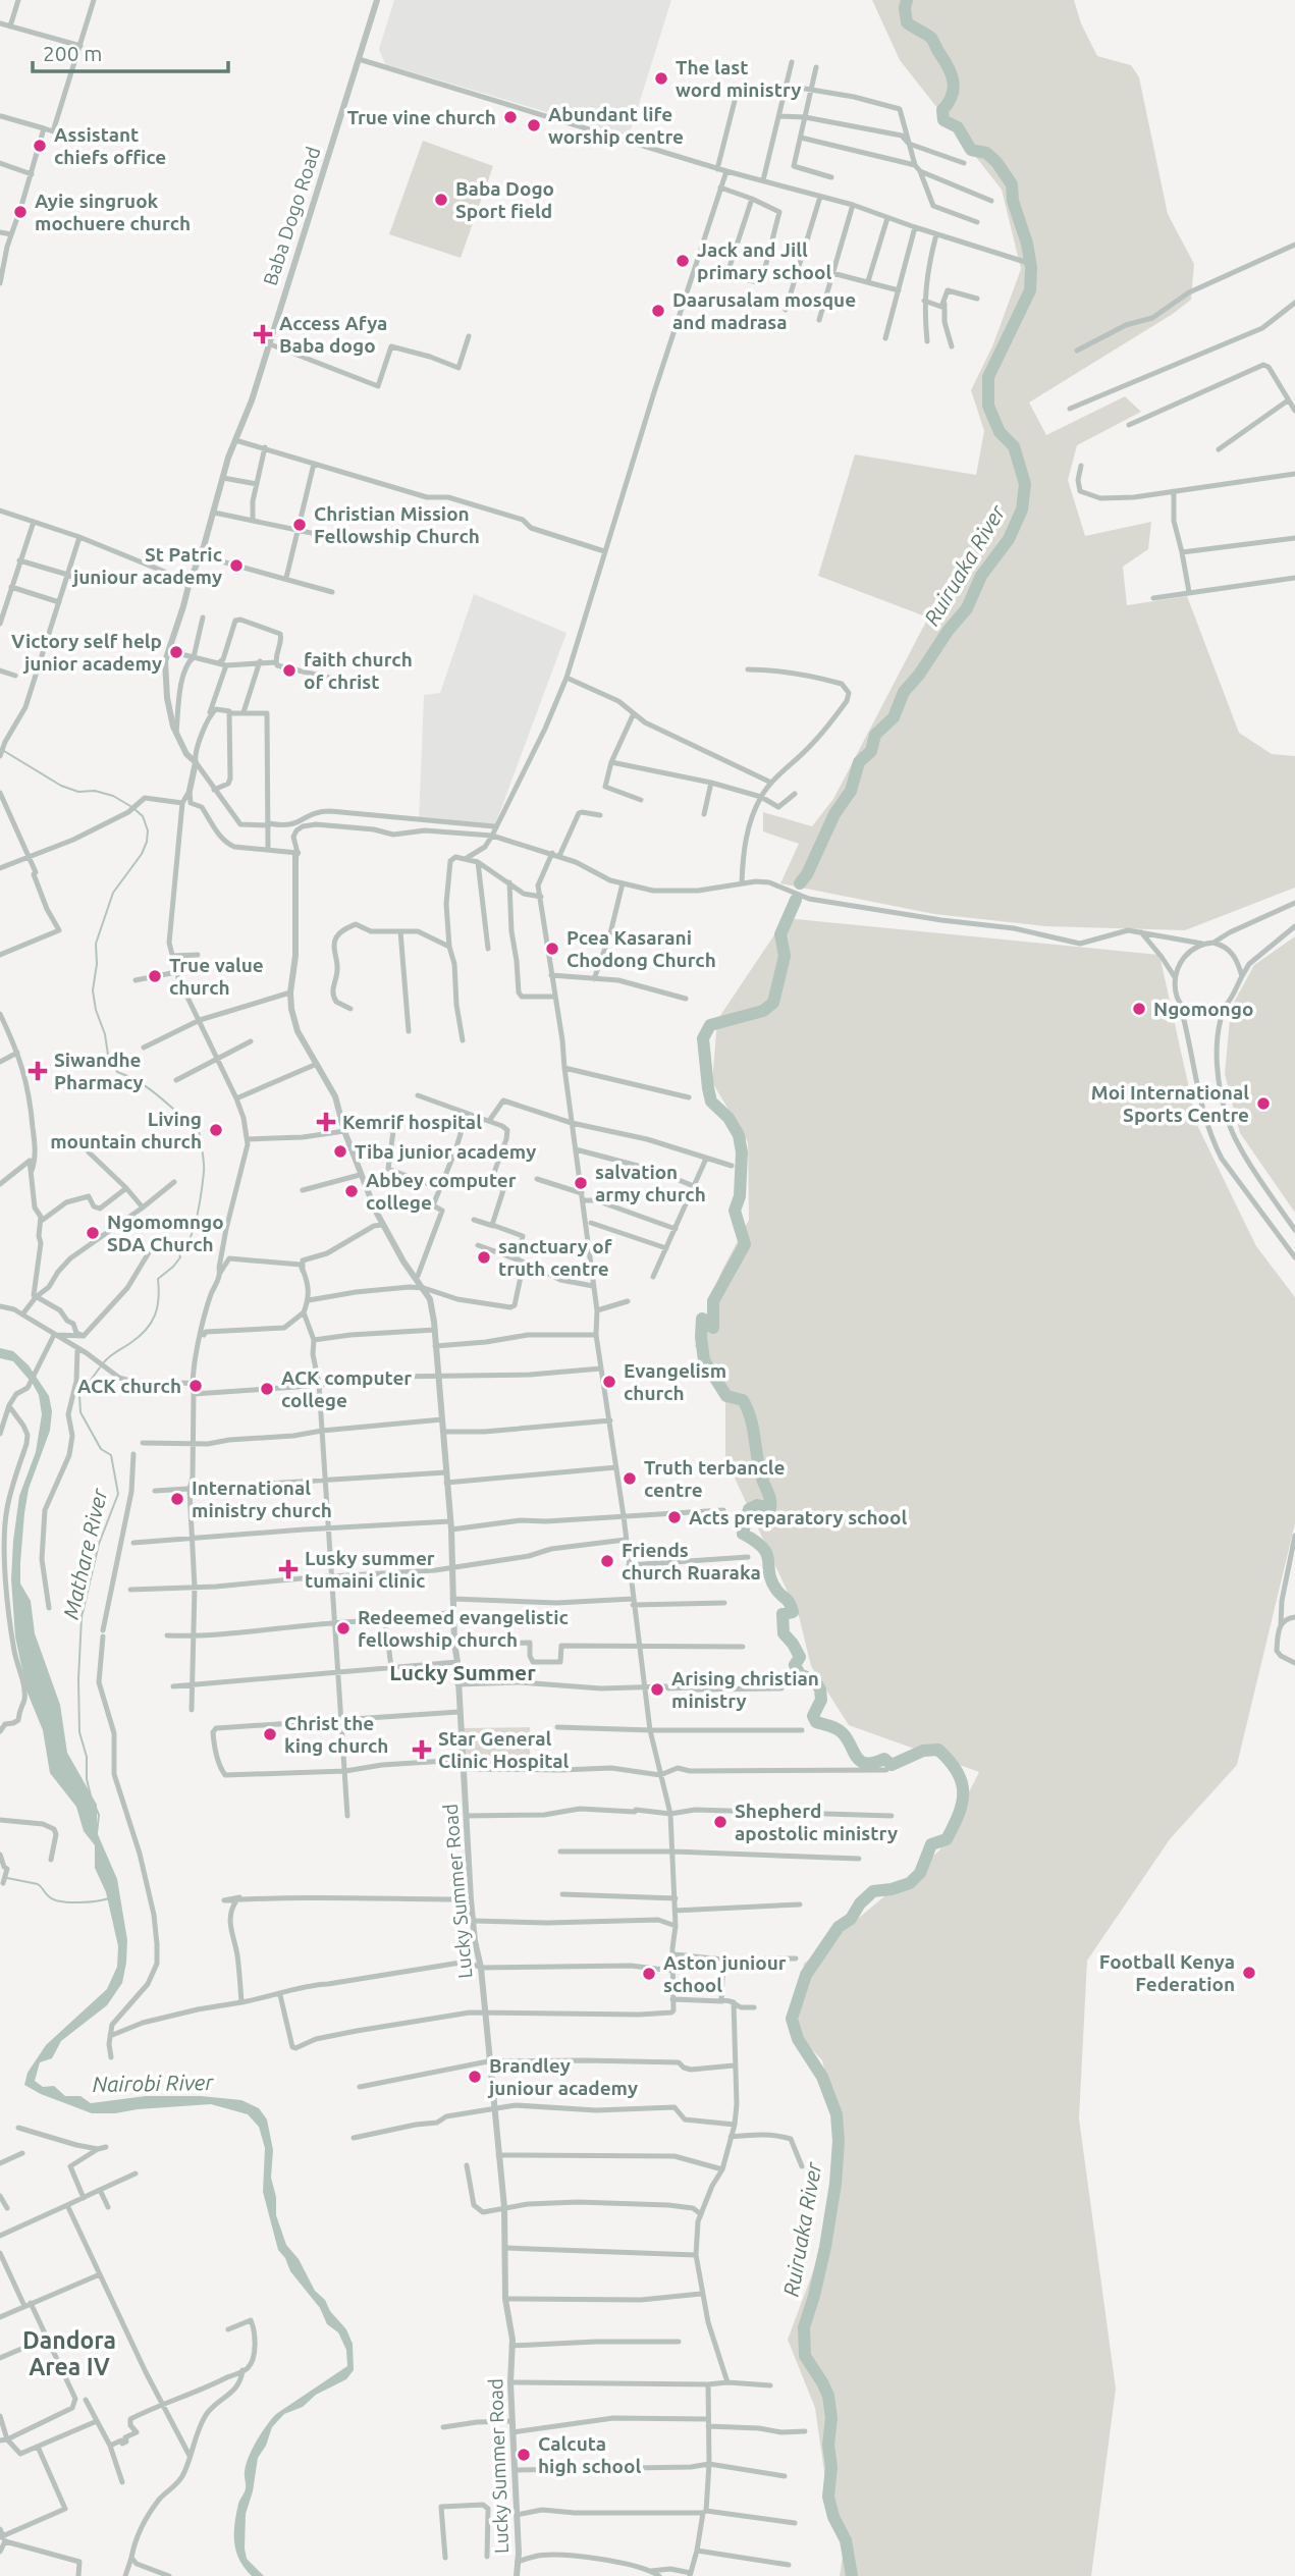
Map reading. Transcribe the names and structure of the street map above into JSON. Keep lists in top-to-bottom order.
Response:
{
  "streets": {
    "street": ["Baba Dogo Road", "Lucky Summer Road"]
  },
  "districts": ["Lucky Summer", "Dandora Area IV"],
  "water": ["Ruiruaka River", "Mathare River", "Nairobi River"],
  "places": {
    "other": [
      "The last word ministry",
      "True vine church",
      "Abundant life worship centre",
      "Assistant chiefs office",
      "Baba Dogo Sport field",
      "Ayie singruok mochuere church",
      "Jack and Jill primary school",
      "Daarusalam mosque and madrasa",
      "Christian Mission Fellowship Church",
      "St Patric juniour academy",
      "Victory self help junior academy",
      "faith church of christ",
      "Pcea Kasarani Chodong Church",
      "True value church",
      "Ngomongo",
      "Moi International Sports Centre",
      "Living mountain church",
      "Tiba junior academy",
      "salvation army church",
      "Abbey computer college",
      "Ngomomngo SDA Church",
      "sanctuary of truth centre",
      "Evangelism church",
      "ACK church",
      "ACK computer college",
      "Truth terbancle centre",
      "International ministry church",
      "Acts preparatory school",
      "Friends church Ruaraka",
      "Redeemed evangelistic fellowship church",
      "Arising christian ministry",
      "Christ the king church",
      "Shepherd apostolic ministry",
      "Football Kenya Federation",
      "Aston juniour school",
      "Brandley juniour academy",
      "Calcuta high school"
    ],
    "health": [
      "Access Afya Baba dogo",
      "Siwandhe Pharmacy",
      "Kemrif hospital",
      "Lusky summer tumaini clinic",
      "Star General Clinic Hospital"
    ]
  },
  "scale_bar": "200 m"
}
